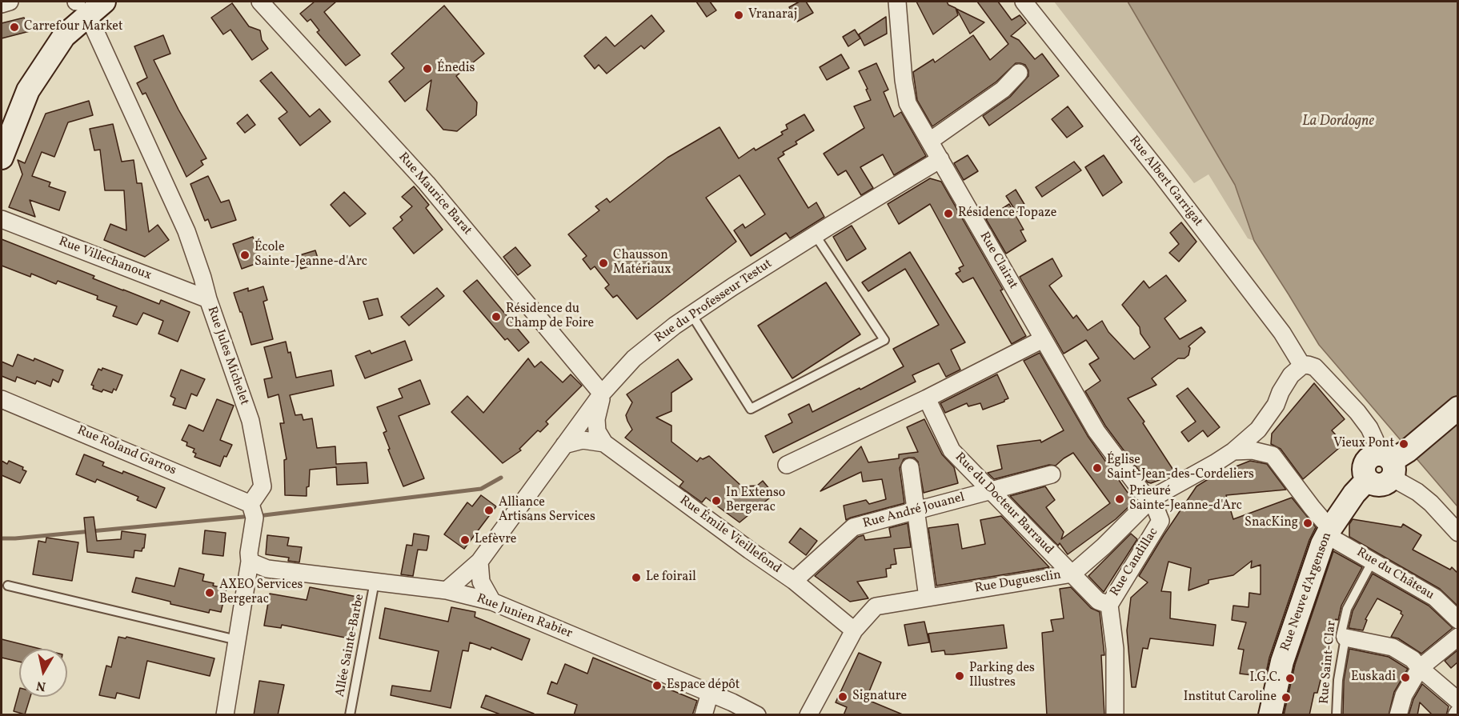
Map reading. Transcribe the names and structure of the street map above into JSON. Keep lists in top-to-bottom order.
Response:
{
  "streets": {
    "main road": ["Rue Neuve d'Argenson"],
    "street": [
      "Rue Albert Garrigat",
      "Rue Maurice Barat",
      "Rue Villechanoux",
      "Rue Clairat",
      "Rue du Professeur Testut",
      "Rue Jules Michelet",
      "Rue Roland Garros",
      "Rue du Docteur Barraud",
      "Rue André Jouanel",
      "Rue Émile Vieillefond",
      "Rue Candillac",
      "Rue du Château",
      "Rue Duguesclin",
      "Rue Junien Rabier"
    ],
    "lane": ["Allée Sainte-Barbe", "Rue Saint-Clar"]
  },
  "crossings": [
    ["Rue Albert Garrigat", "Rue Duguesclin"],
    ["Rue Maurice Barat", "Rue du Professeur Testut"],
    ["Rue Villechanoux", "Rue Jules Michelet"],
    ["Rue Clairat", "Rue du Professeur Testut"],
    ["Rue Clairat", "Rue Candillac"],
    ["Rue Clairat", "Rue Duguesclin"],
    ["Rue du Professeur Testut", "Rue Junien Rabier"],
    ["Rue Jules Michelet", "Rue Roland Garros"],
    ["Rue du Docteur Barraud", "Rue André Jouanel"],
    ["Rue du Docteur Barraud", "Rue Candillac"],
    ["Rue du Docteur Barraud", "Rue Duguesclin"],
    ["Rue André Jouanel", "Rue Émile Vieillefond"],
    ["Rue Émile Vieillefond", "Rue Duguesclin"],
    ["Rue Candillac", "Rue Duguesclin"],
    ["Rue du Château", "Rue Duguesclin"],
    ["Rue du Château", "Rue Neuve d'Argenson"],
    ["Rue du Château", "Rue Saint-Clar"],
    ["Rue Junien Rabier", "Allée Sainte-Barbe"]
  ],
  "water": ["La Dordogne"],
  "places": [
    "Vranaraj",
    "Carrefour Market",
    "Énedis",
    "Résidence Topaze",
    "École Sainte-Jeanne-d'Arc",
    "Chausson Matériaux",
    "Résidence du Champ de Foire",
    "Vieux Pont",
    "Église Saint-Jean-des-Cordeliers",
    "Prieuré Sainte-Jeanne-d'Arc",
    "In Extenso Bergerac",
    "Alliance Artisans Services",
    "SnacKing",
    "Lefèvre",
    "Le foirail",
    "AXEO Services Bergerac",
    "Parking des Illustres",
    "Euskadi",
    "I.G.C.",
    "Espace dépôt",
    "Signature",
    "Institut Caroline"
  ],
  "north": "bottom"
}
